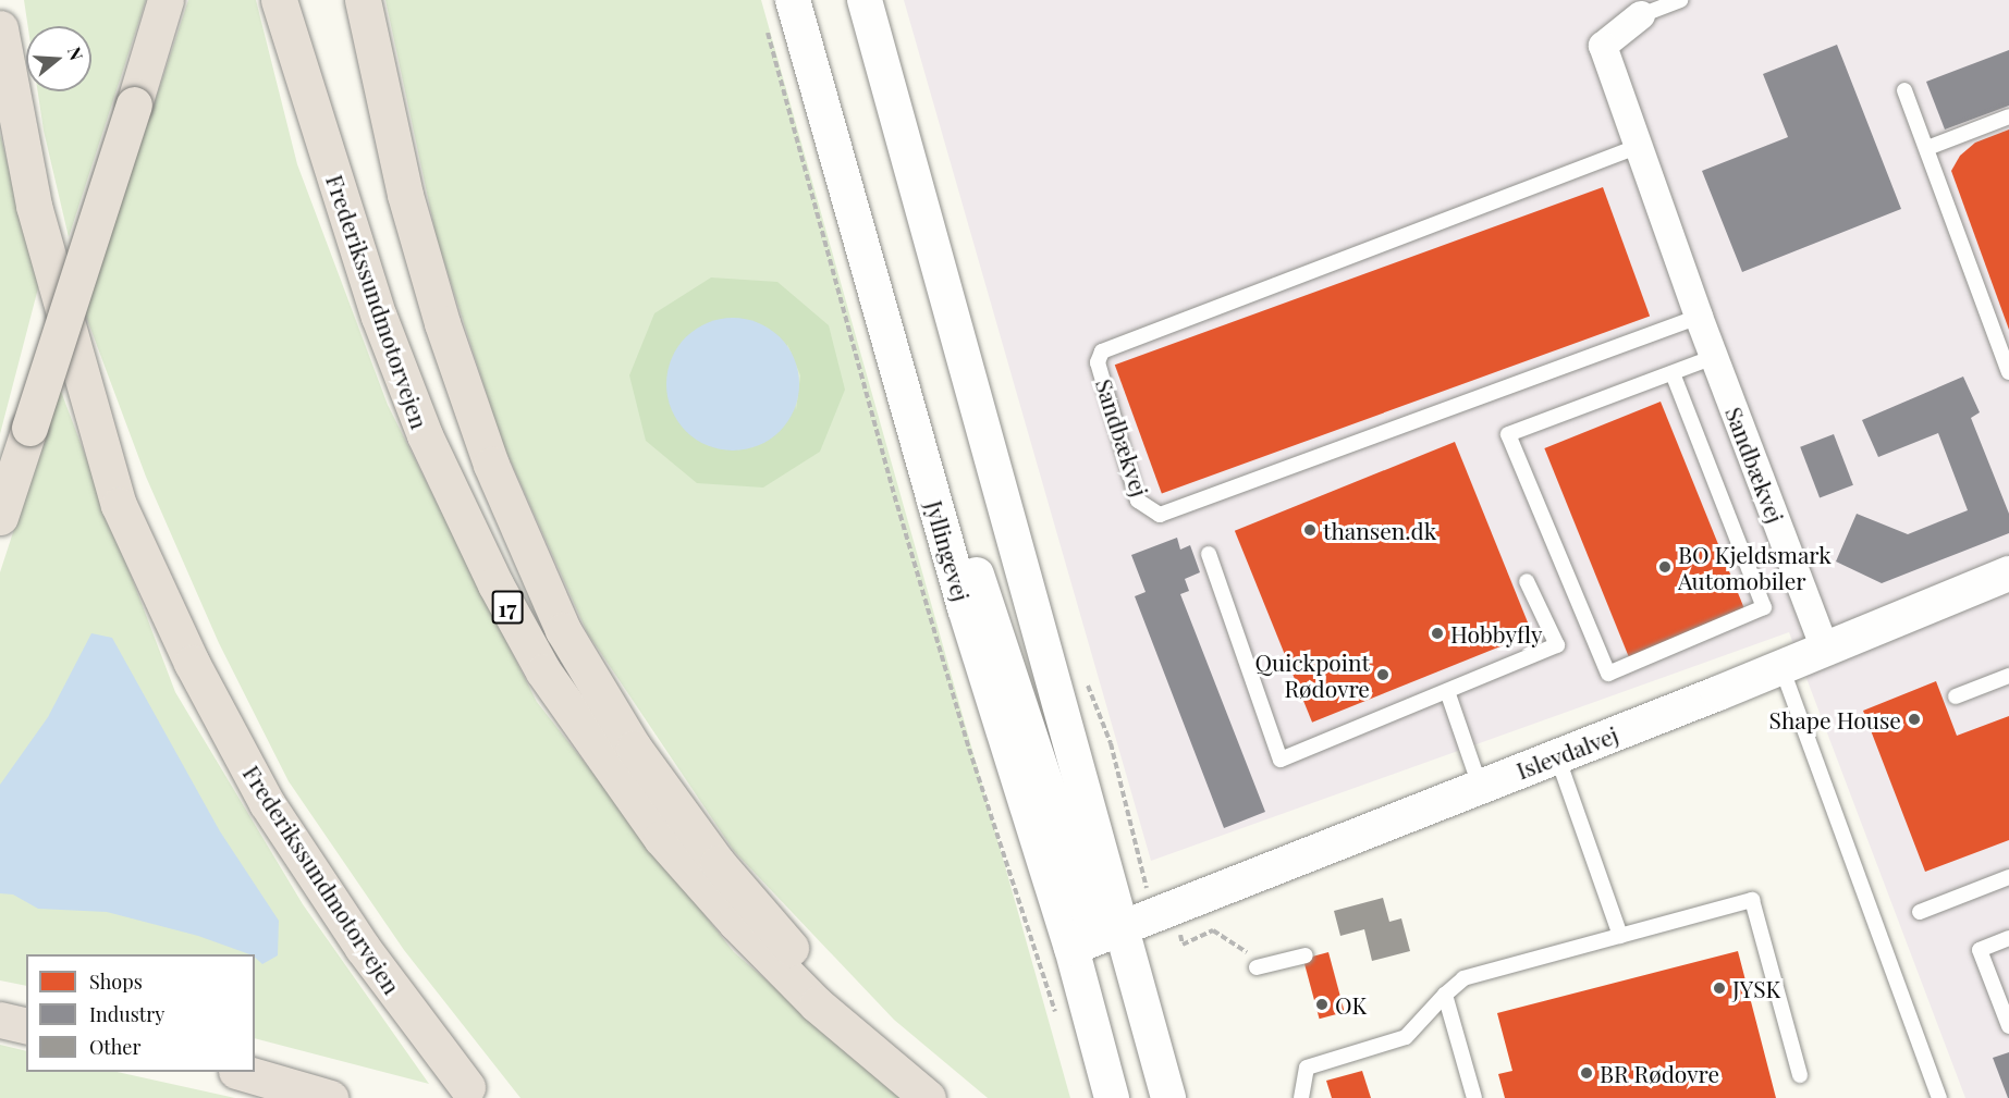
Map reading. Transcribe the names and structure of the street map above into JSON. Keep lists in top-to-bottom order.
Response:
{
  "streets": {
    "highway": ["Frederikssundmotorvejen", "17"],
    "street": ["Sandbækvej", "Jyllingevej", "Islevdalvej"]
  },
  "crossings": [
    ["Sandbækvej", "Islevdalvej"],
    ["Jyllingevej", "Islevdalvej"]
  ],
  "places": [
    "thansen.dk",
    "BO Kjeldsmark Automobiler",
    "Hobbyfly",
    "Quickpoint Rødovre",
    "Shape House",
    "JYSK",
    "OK",
    "BR Rødovre"
  ],
  "legend": ["Shops", "Industry", "Other"],
  "north": "right"
}
